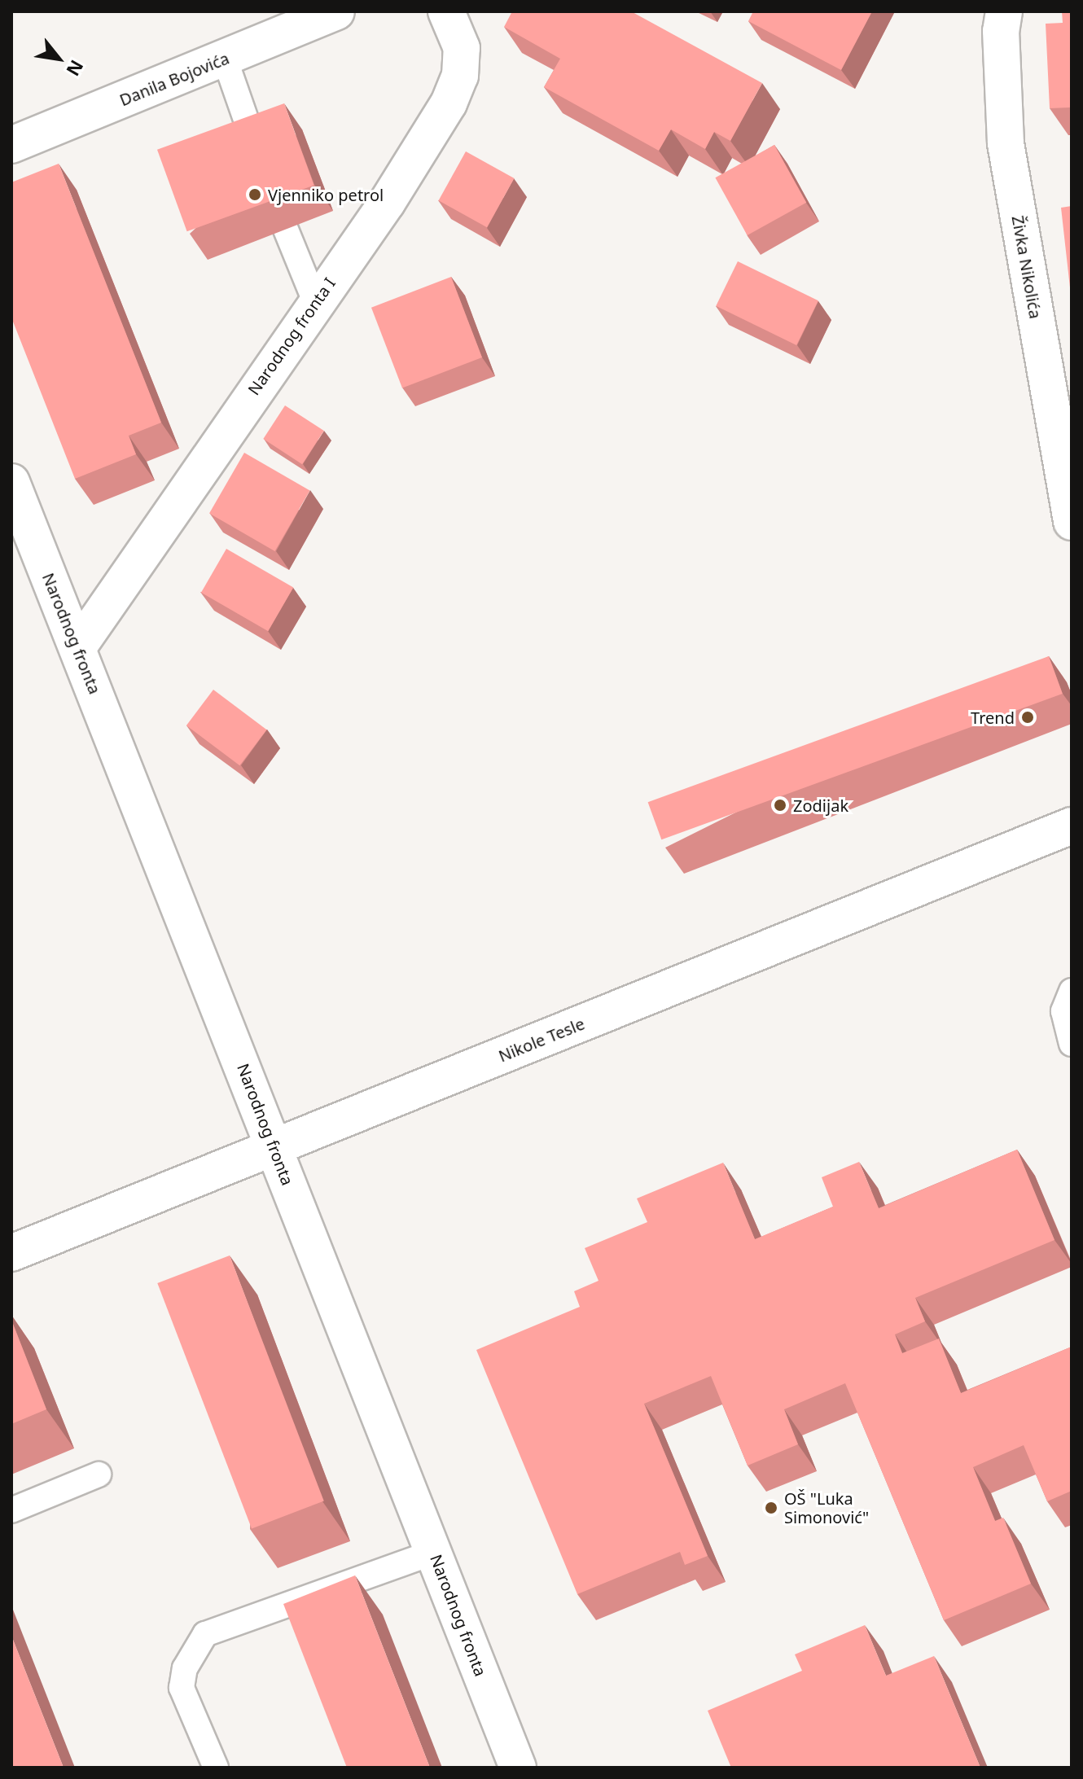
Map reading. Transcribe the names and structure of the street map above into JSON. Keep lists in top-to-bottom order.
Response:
{
  "streets": {
    "street": [
      "Danila Bojovića",
      "Živka Nikolića",
      "Narodnog fronta I",
      "Narodnog fronta",
      "Nikole Tesle"
    ]
  },
  "crossings": [
    ["Narodnog fronta I", "Narodnog fronta"],
    ["Narodnog fronta", "Nikole Tesle"]
  ],
  "places": [
    "Vjenniko petrol",
    "Trend",
    "Zodijak",
    "OŠ \"Luka Simonović\""
  ],
  "north": "bottom right"
}
